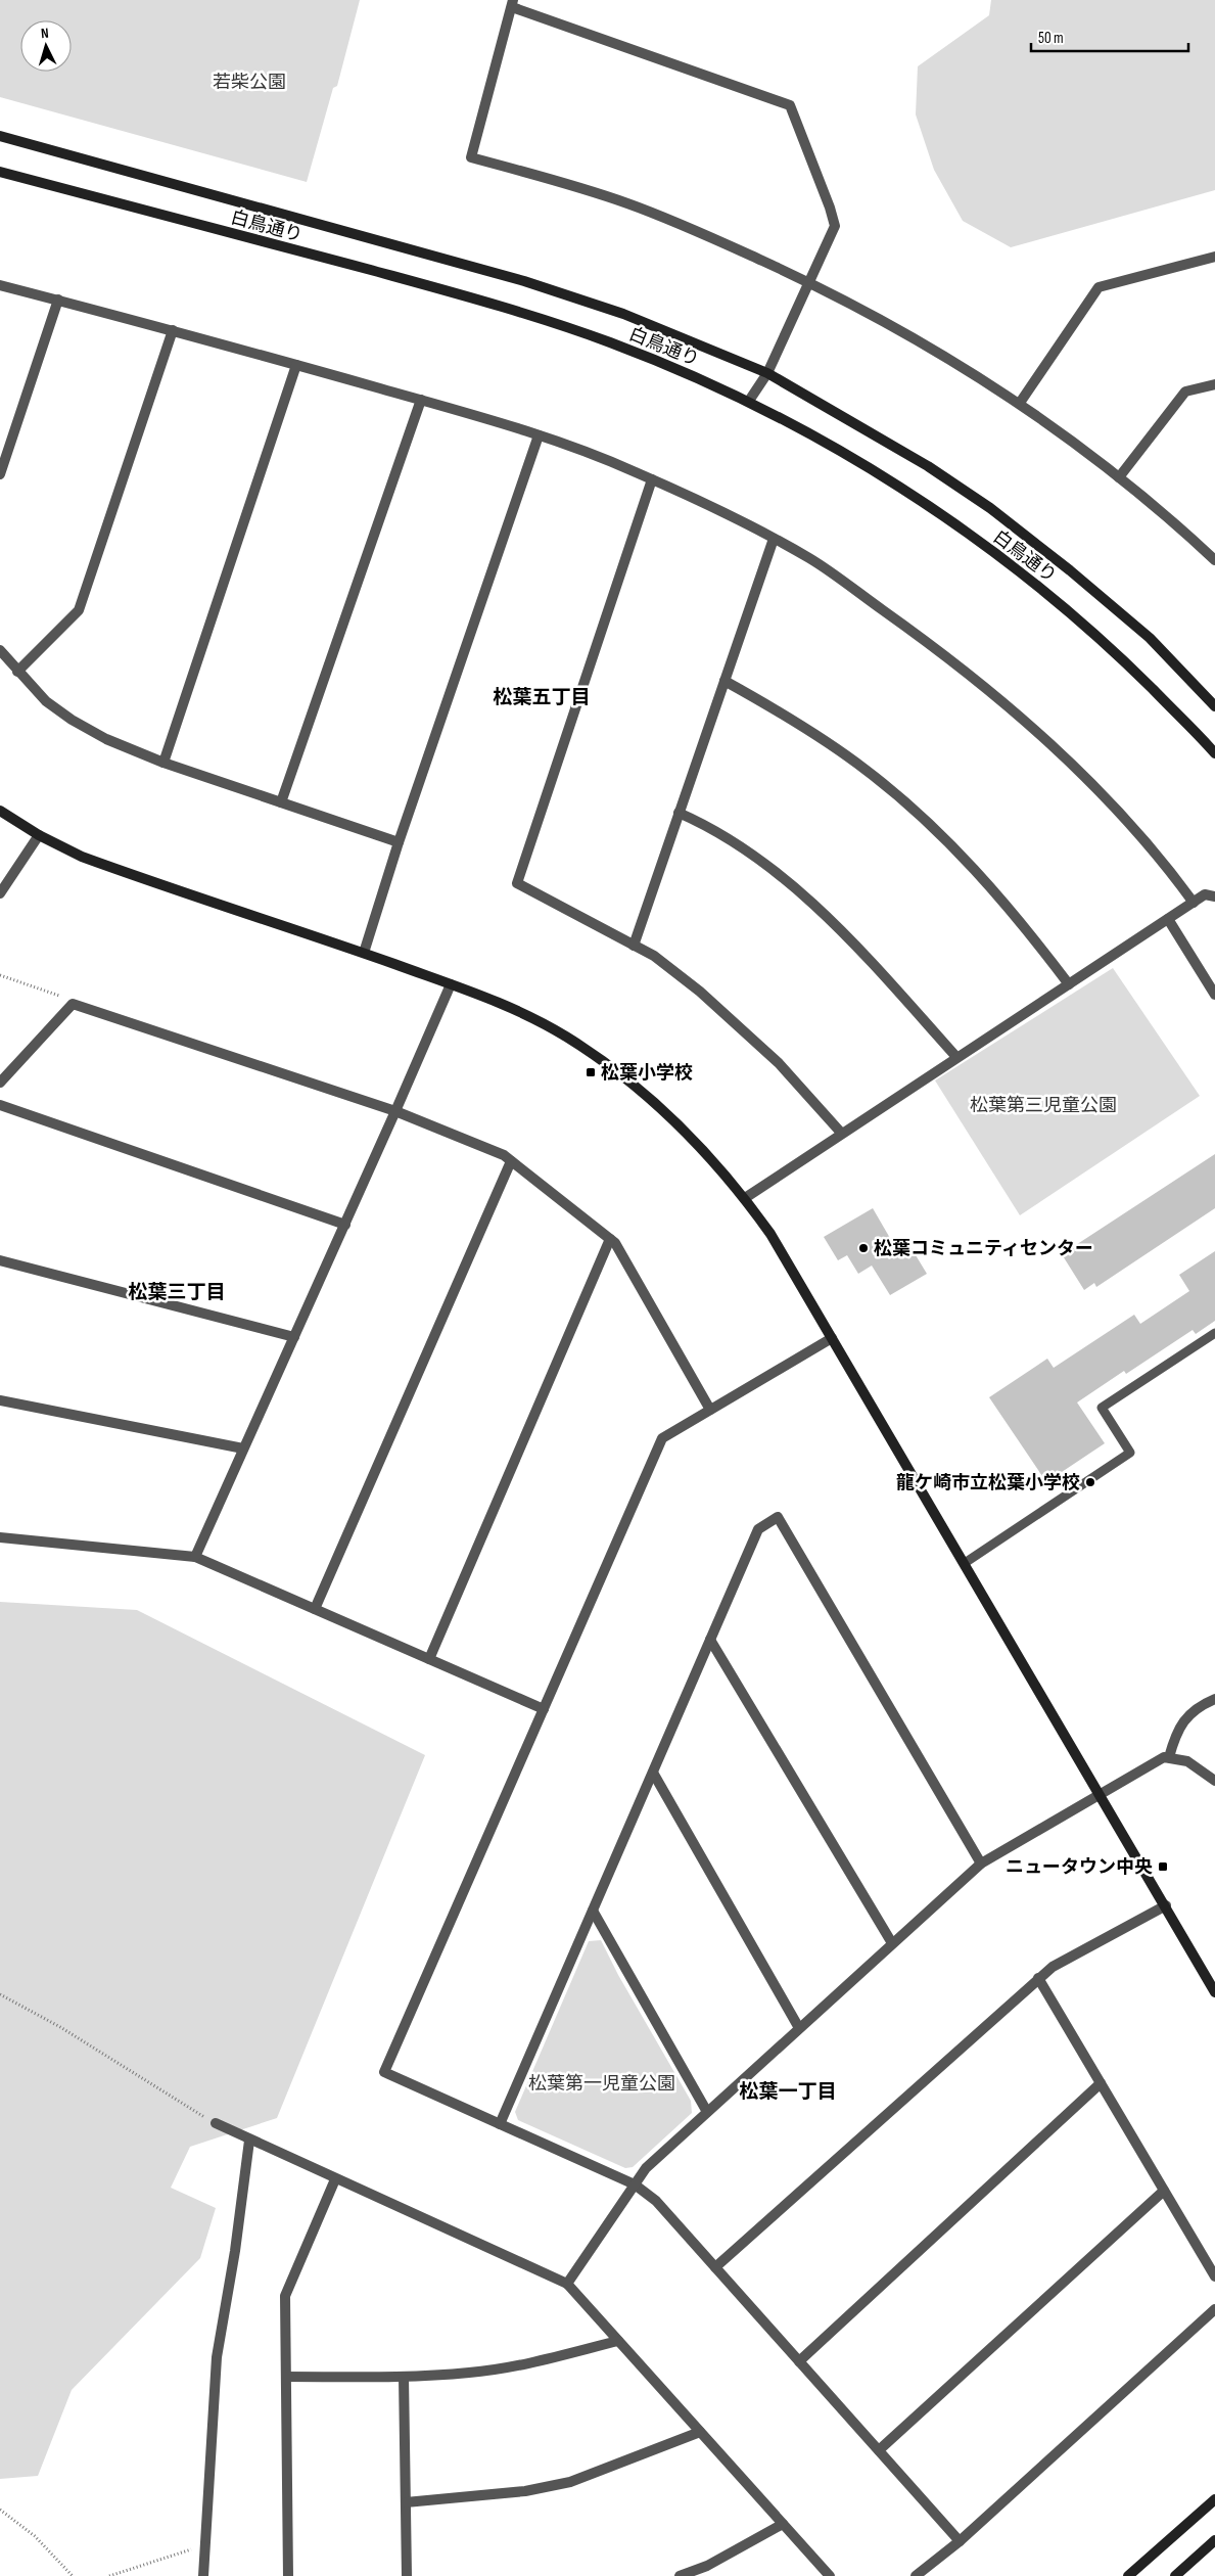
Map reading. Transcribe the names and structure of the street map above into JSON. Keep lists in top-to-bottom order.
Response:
{
  "streets": {
    "main road": ["白鳥通り"]
  },
  "districts": ["松葉五丁目", "松葉三丁目", "松葉一丁目"],
  "parks": ["若柴公園", "松葉第三児童公園", "松葉第一児童公園"],
  "places": {
    "transit": ["松葉小学校", "ニュータウン中央"],
    "other": ["松葉コミュニティセンター", "龍ケ崎市立松葉小学校"]
  },
  "scale_bar": "50 m",
  "north": "top"
}
